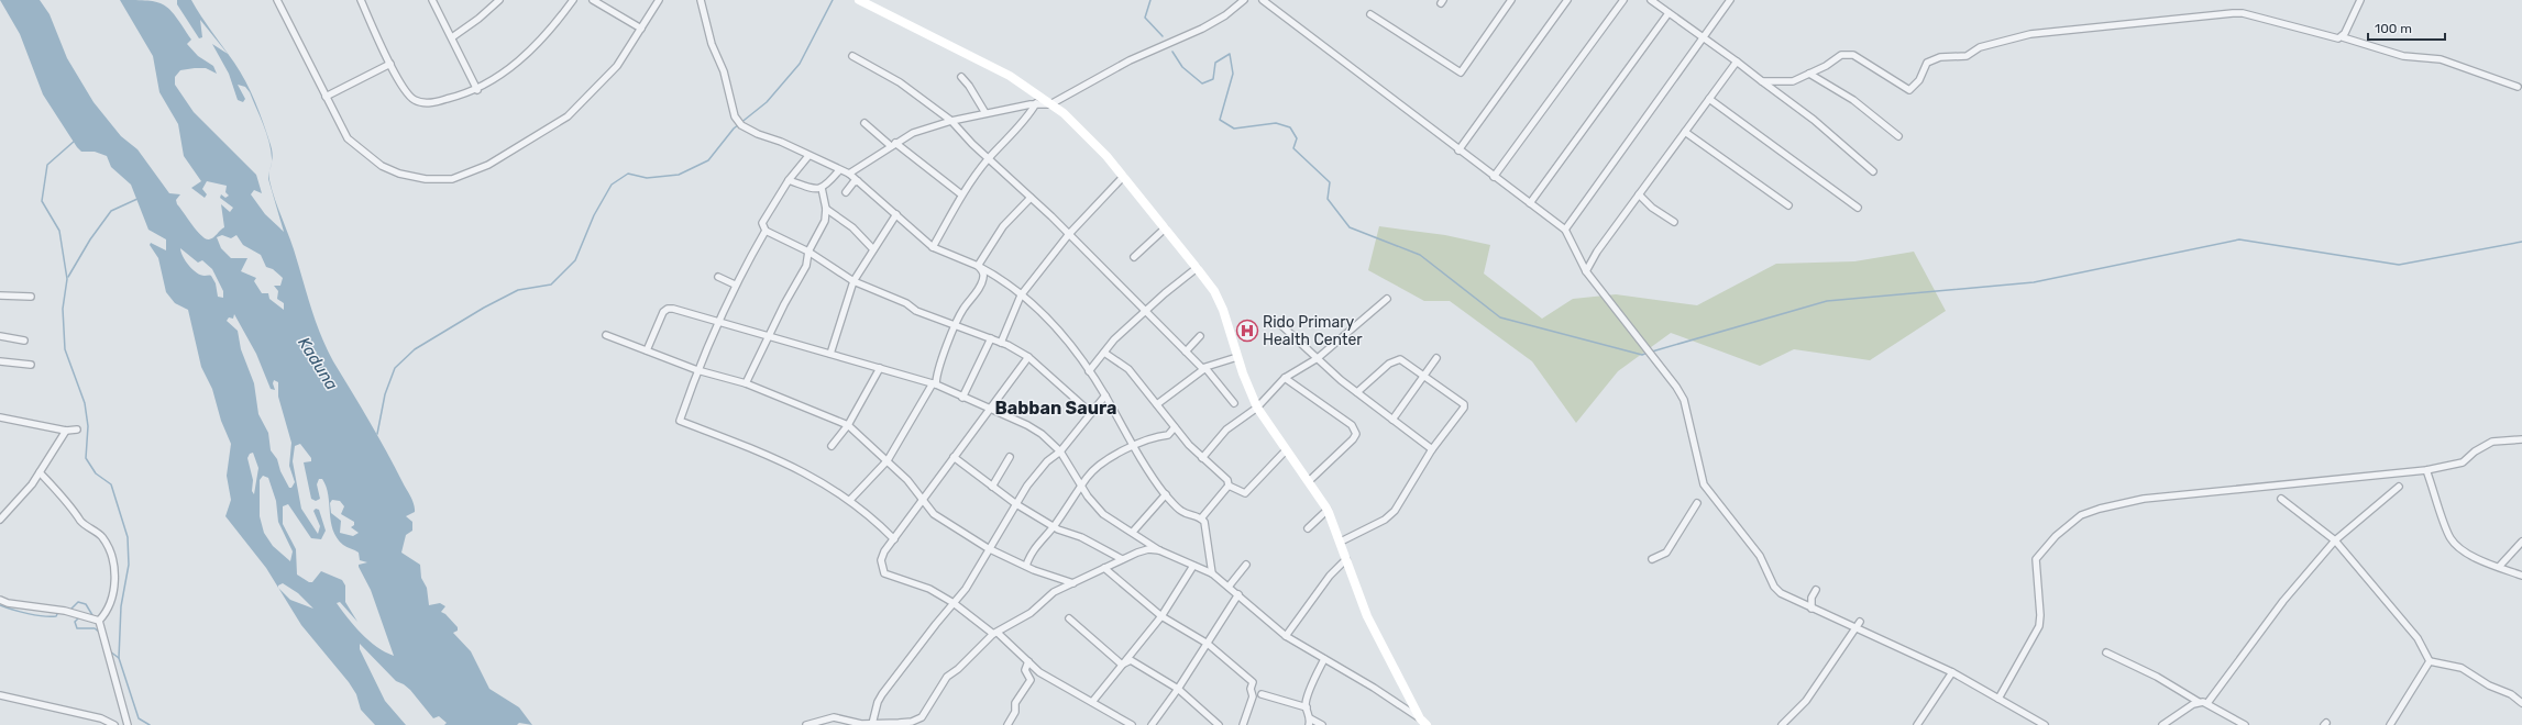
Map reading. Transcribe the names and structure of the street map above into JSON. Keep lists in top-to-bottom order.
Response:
{
  "districts": ["Babban Saura"],
  "water": ["Kaduna"],
  "places": {
    "hospital": ["Rido Primary Health Center"]
  },
  "scale_bar": "100 m"
}
